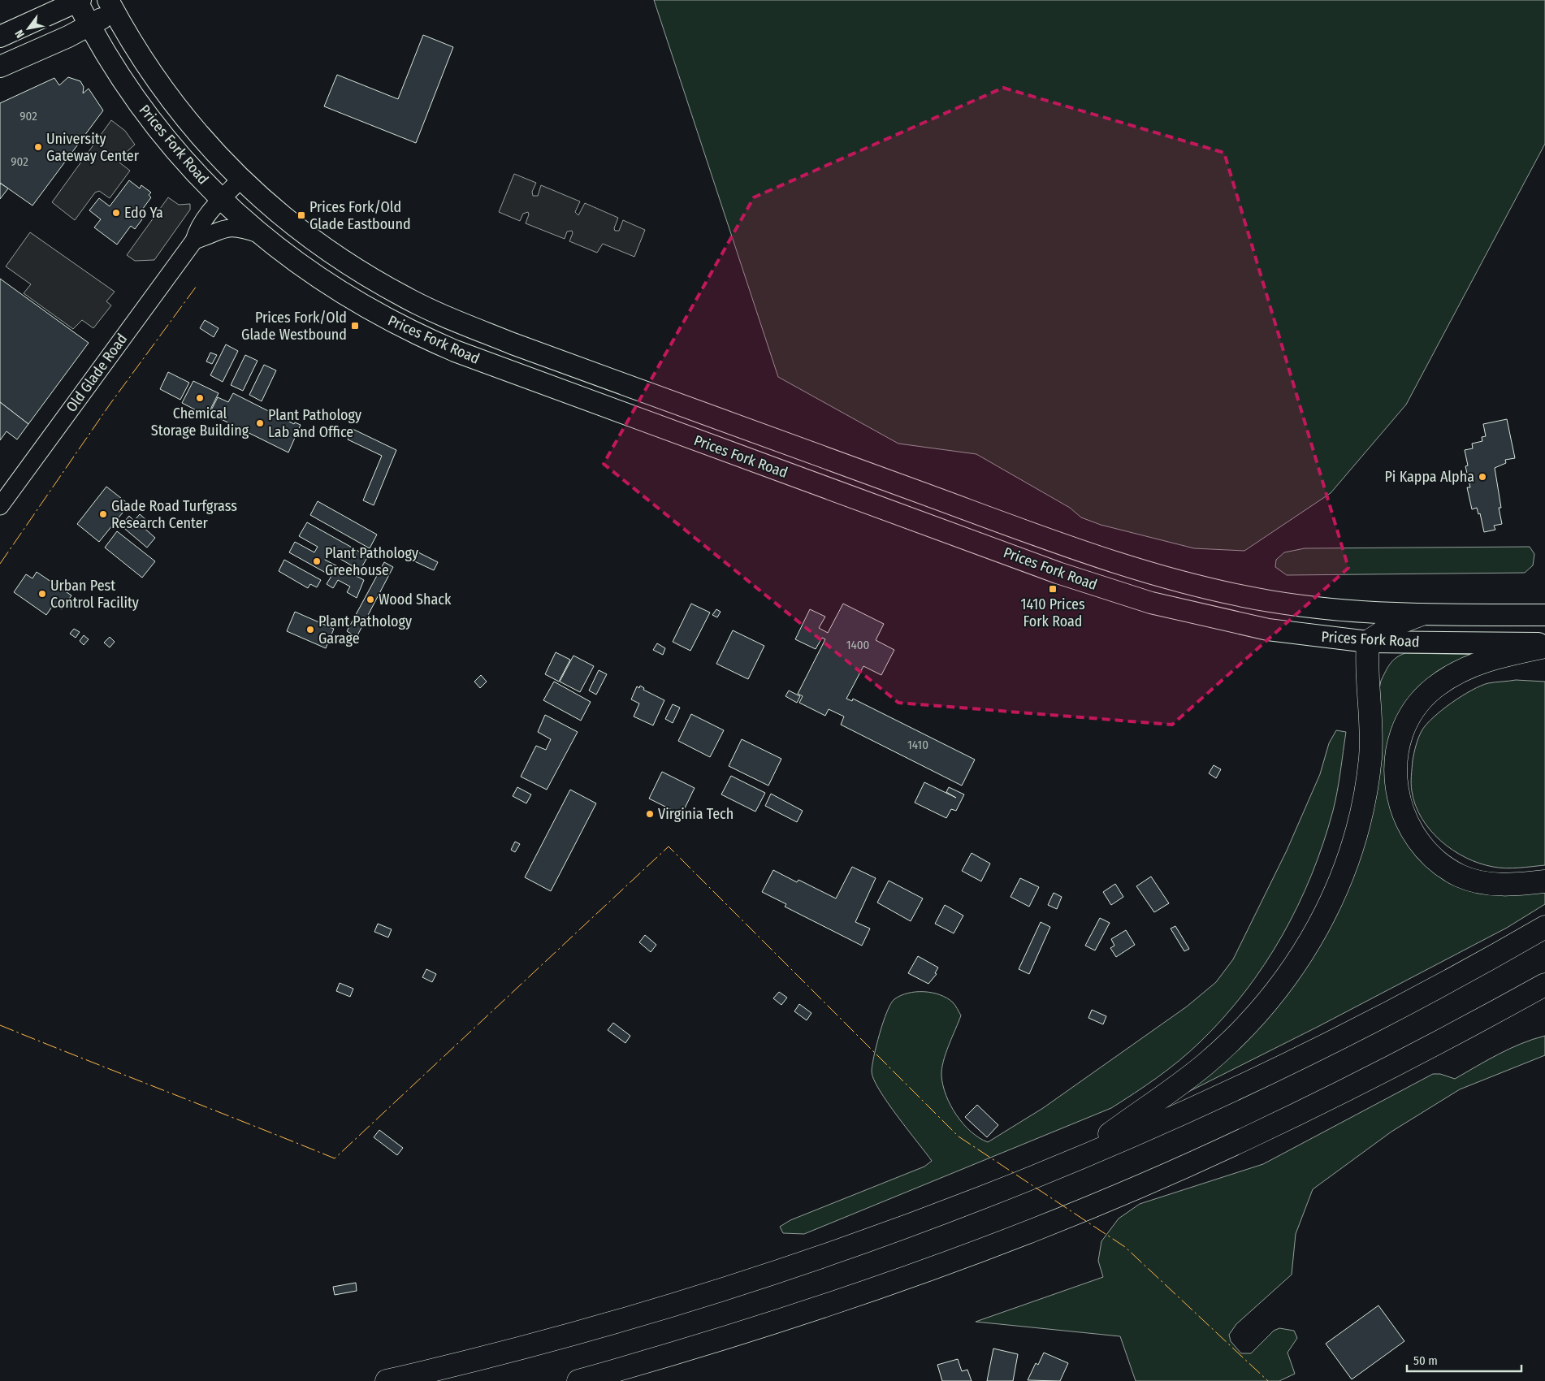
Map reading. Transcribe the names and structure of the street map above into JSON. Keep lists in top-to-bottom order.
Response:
{
  "streets": {
    "main road": ["Prices Fork Road"],
    "street": ["Old Glade Road"]
  },
  "crossings": [
    ["Prices Fork Road", "Old Glade Road"]
  ],
  "places": {
    "other": [
      "University Gateway Center",
      "Edo Ya",
      "Chemical Storage Building",
      "Plant Pathology Lab and Office",
      "Pi Kappa Alpha",
      "Glade Road Turfgrass Research Center",
      "Plant Pathology Greehouse",
      "Urban Pest Control Facility",
      "Wood Shack",
      "Plant Pathology Garage",
      "Virginia Tech"
    ],
    "transit": ["Prices Fork/Old Glade Eastbound", "Prices Fork/Old Glade Westbound", "1410 Prices Fork Road"]
  },
  "house_numbers": [
    "902",
    "902",
    "1400",
    "1410"
  ],
  "scale_bar": "50 m",
  "north": "bottom left"
}
